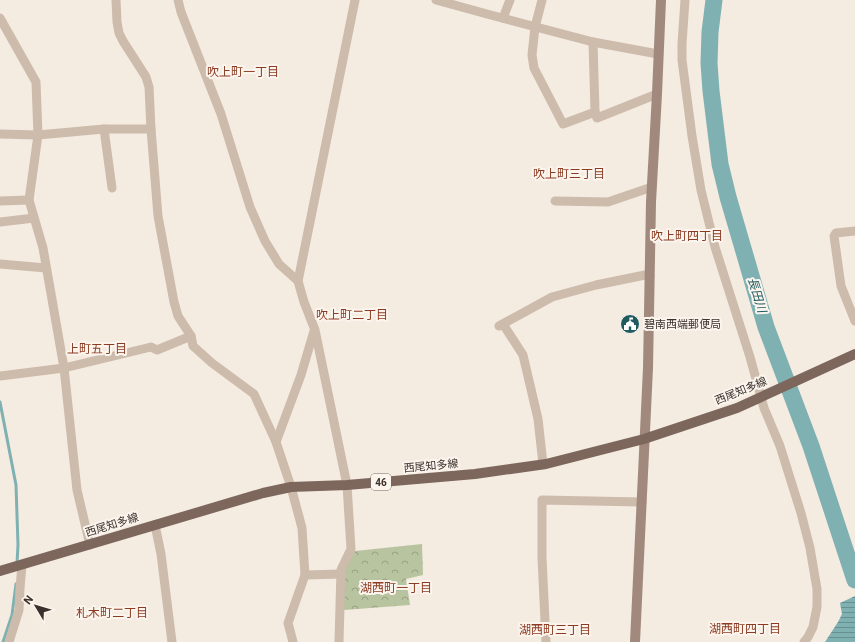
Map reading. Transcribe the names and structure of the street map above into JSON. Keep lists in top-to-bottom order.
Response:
{
  "streets": {
    "main road": ["西尾知多線", "46"]
  },
  "districts": [
    "吹上町一丁目",
    "吹上町三丁目",
    "吹上町四丁目",
    "吹上町二丁目",
    "上町五丁目",
    "湖西町一丁目",
    "札木町二丁目",
    "湖西町四丁目",
    "湖西町三丁目"
  ],
  "water": ["長田川"],
  "places": {
    "public building": ["碧南西端郵便局"]
  },
  "north": "top left"
}
